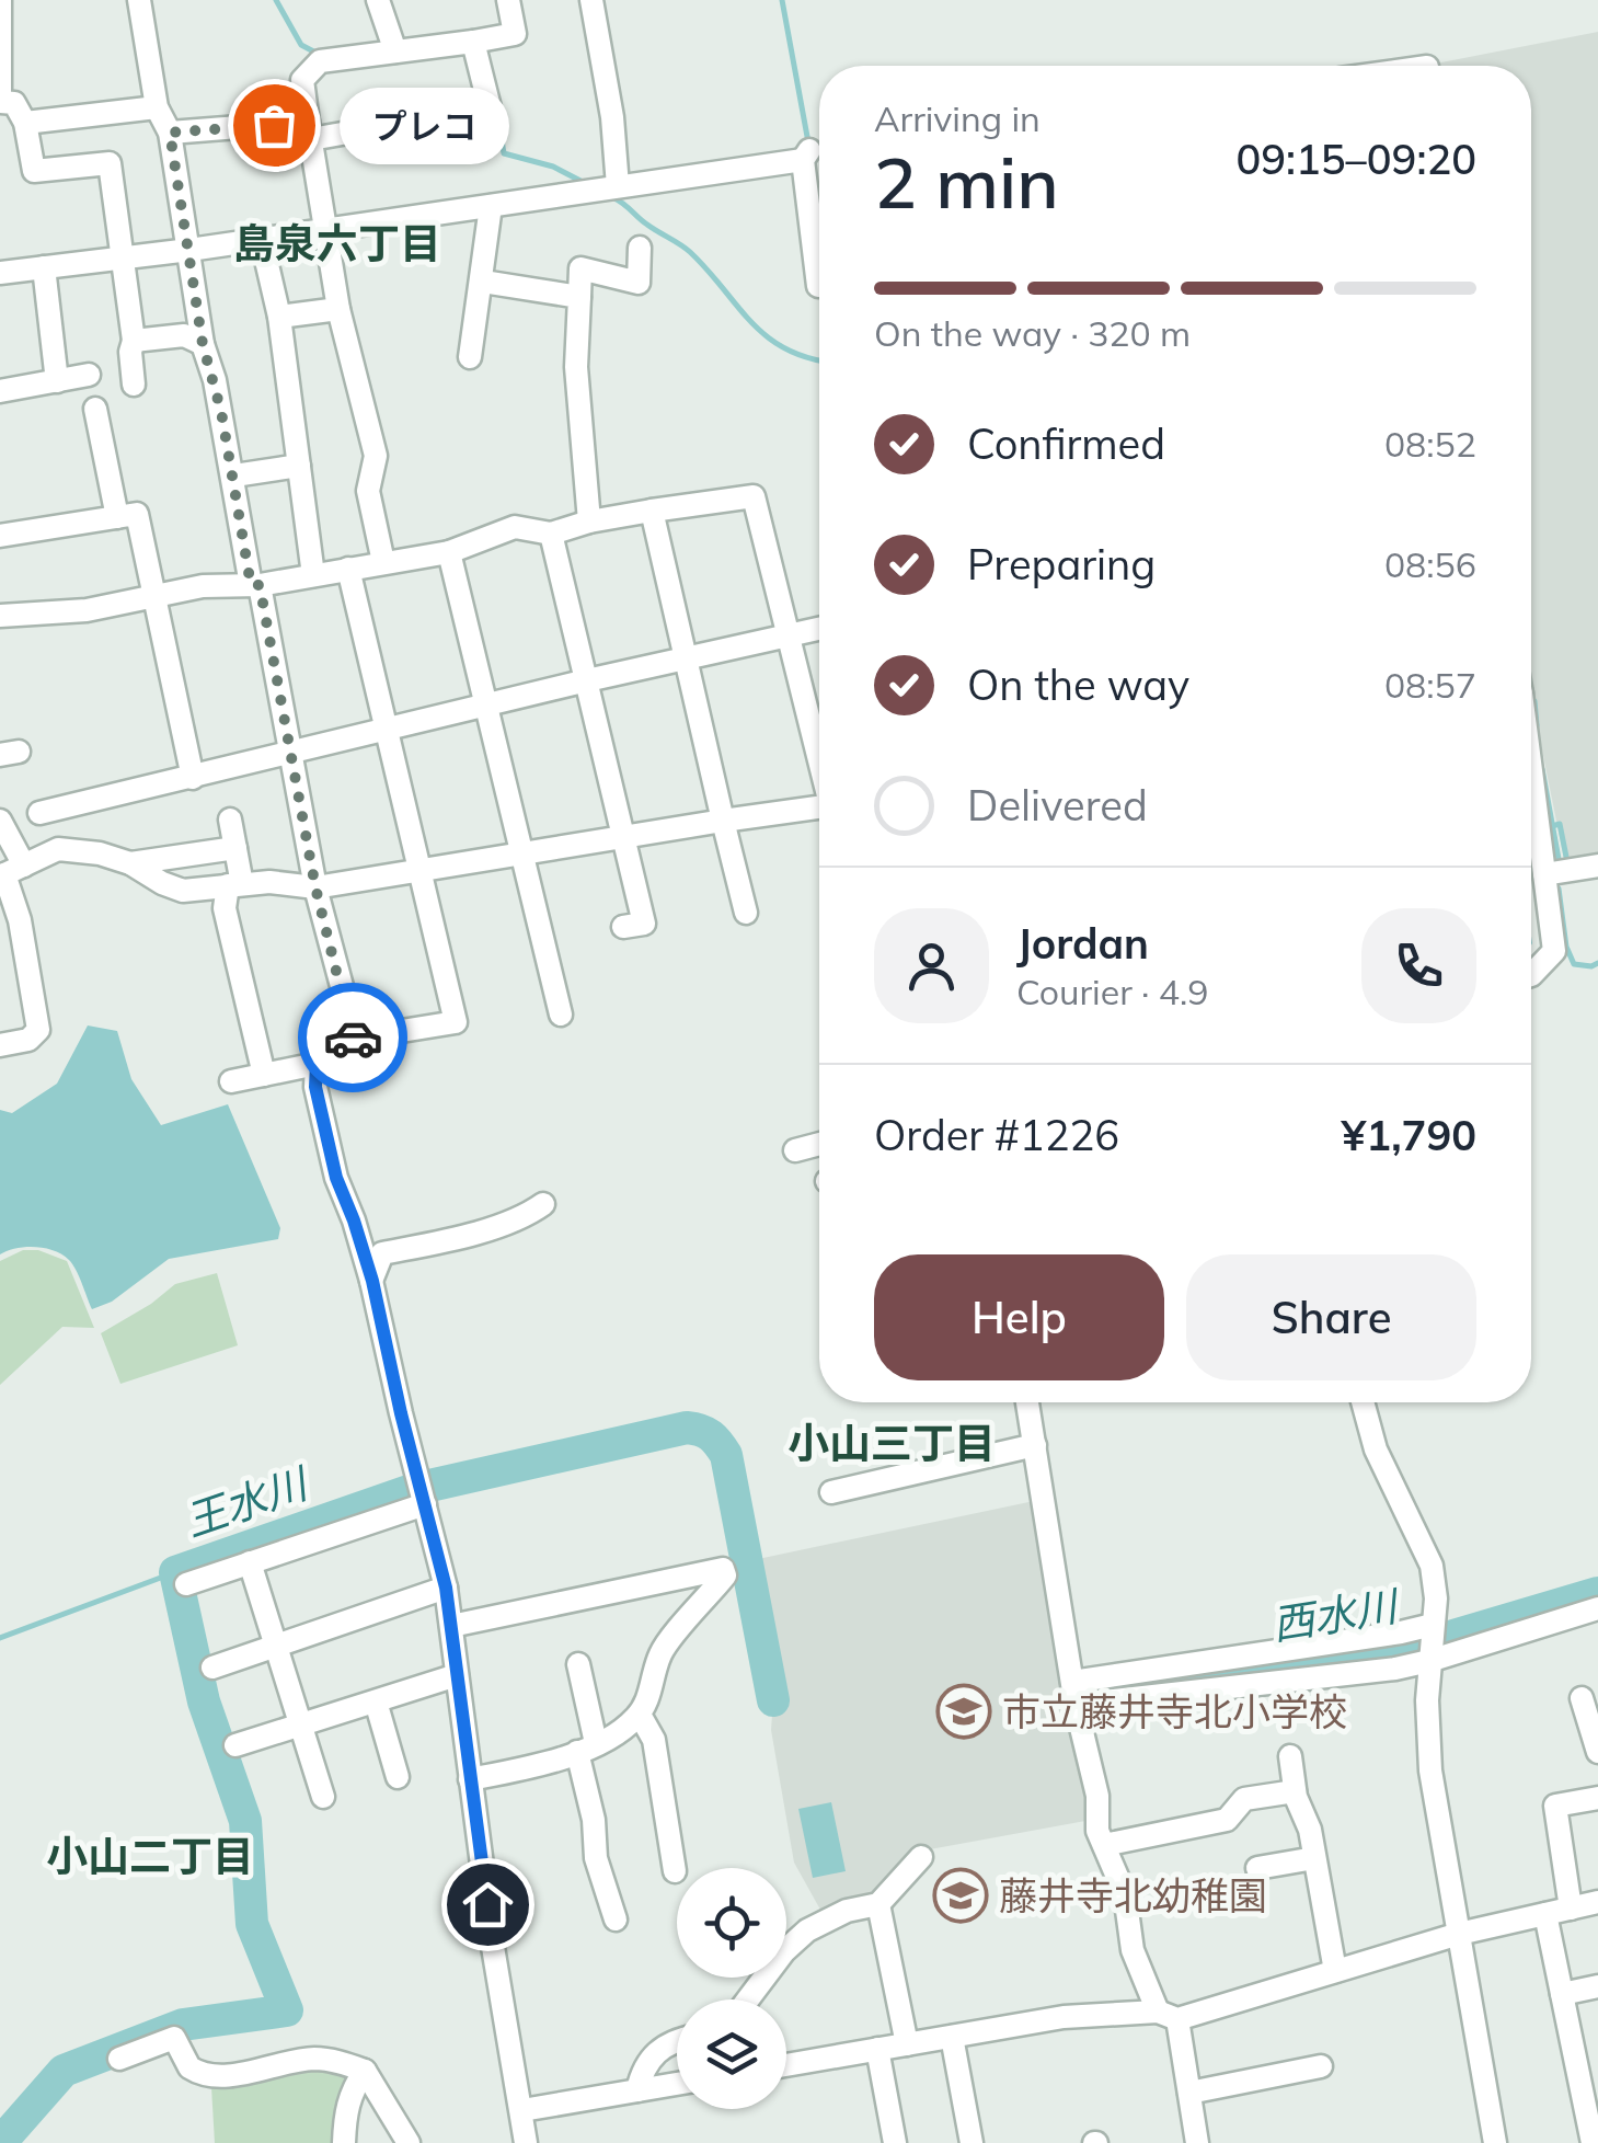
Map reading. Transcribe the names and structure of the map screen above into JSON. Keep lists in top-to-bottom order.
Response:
{
  "districts": ["島泉六丁目", "小山三丁目", "小山二丁目"],
  "water": ["王水川", "西水川"],
  "places": {
    "other": ["プレコ"],
    "school or university": ["市立藤井寺北小学校", "藤井寺北幼稚園"]
  },
  "page": {
    "heading": ["2 min", "Arriving in", "09:15–09:20"],
    "panel": [
      "Jordan",
      "Courier · 4.9",
      "Order #1226",
      "¥1,790"
    ],
    "bubble": "プレコ",
    "bar": "On the way · 320 m",
    "list": [
      ["Confirmed", "08:52"],
      ["Preparing", "08:56"],
      ["On the way", "08:57"],
      "Delivered"
    ],
    "buttons": ["Help", "Share"]
  }
}
